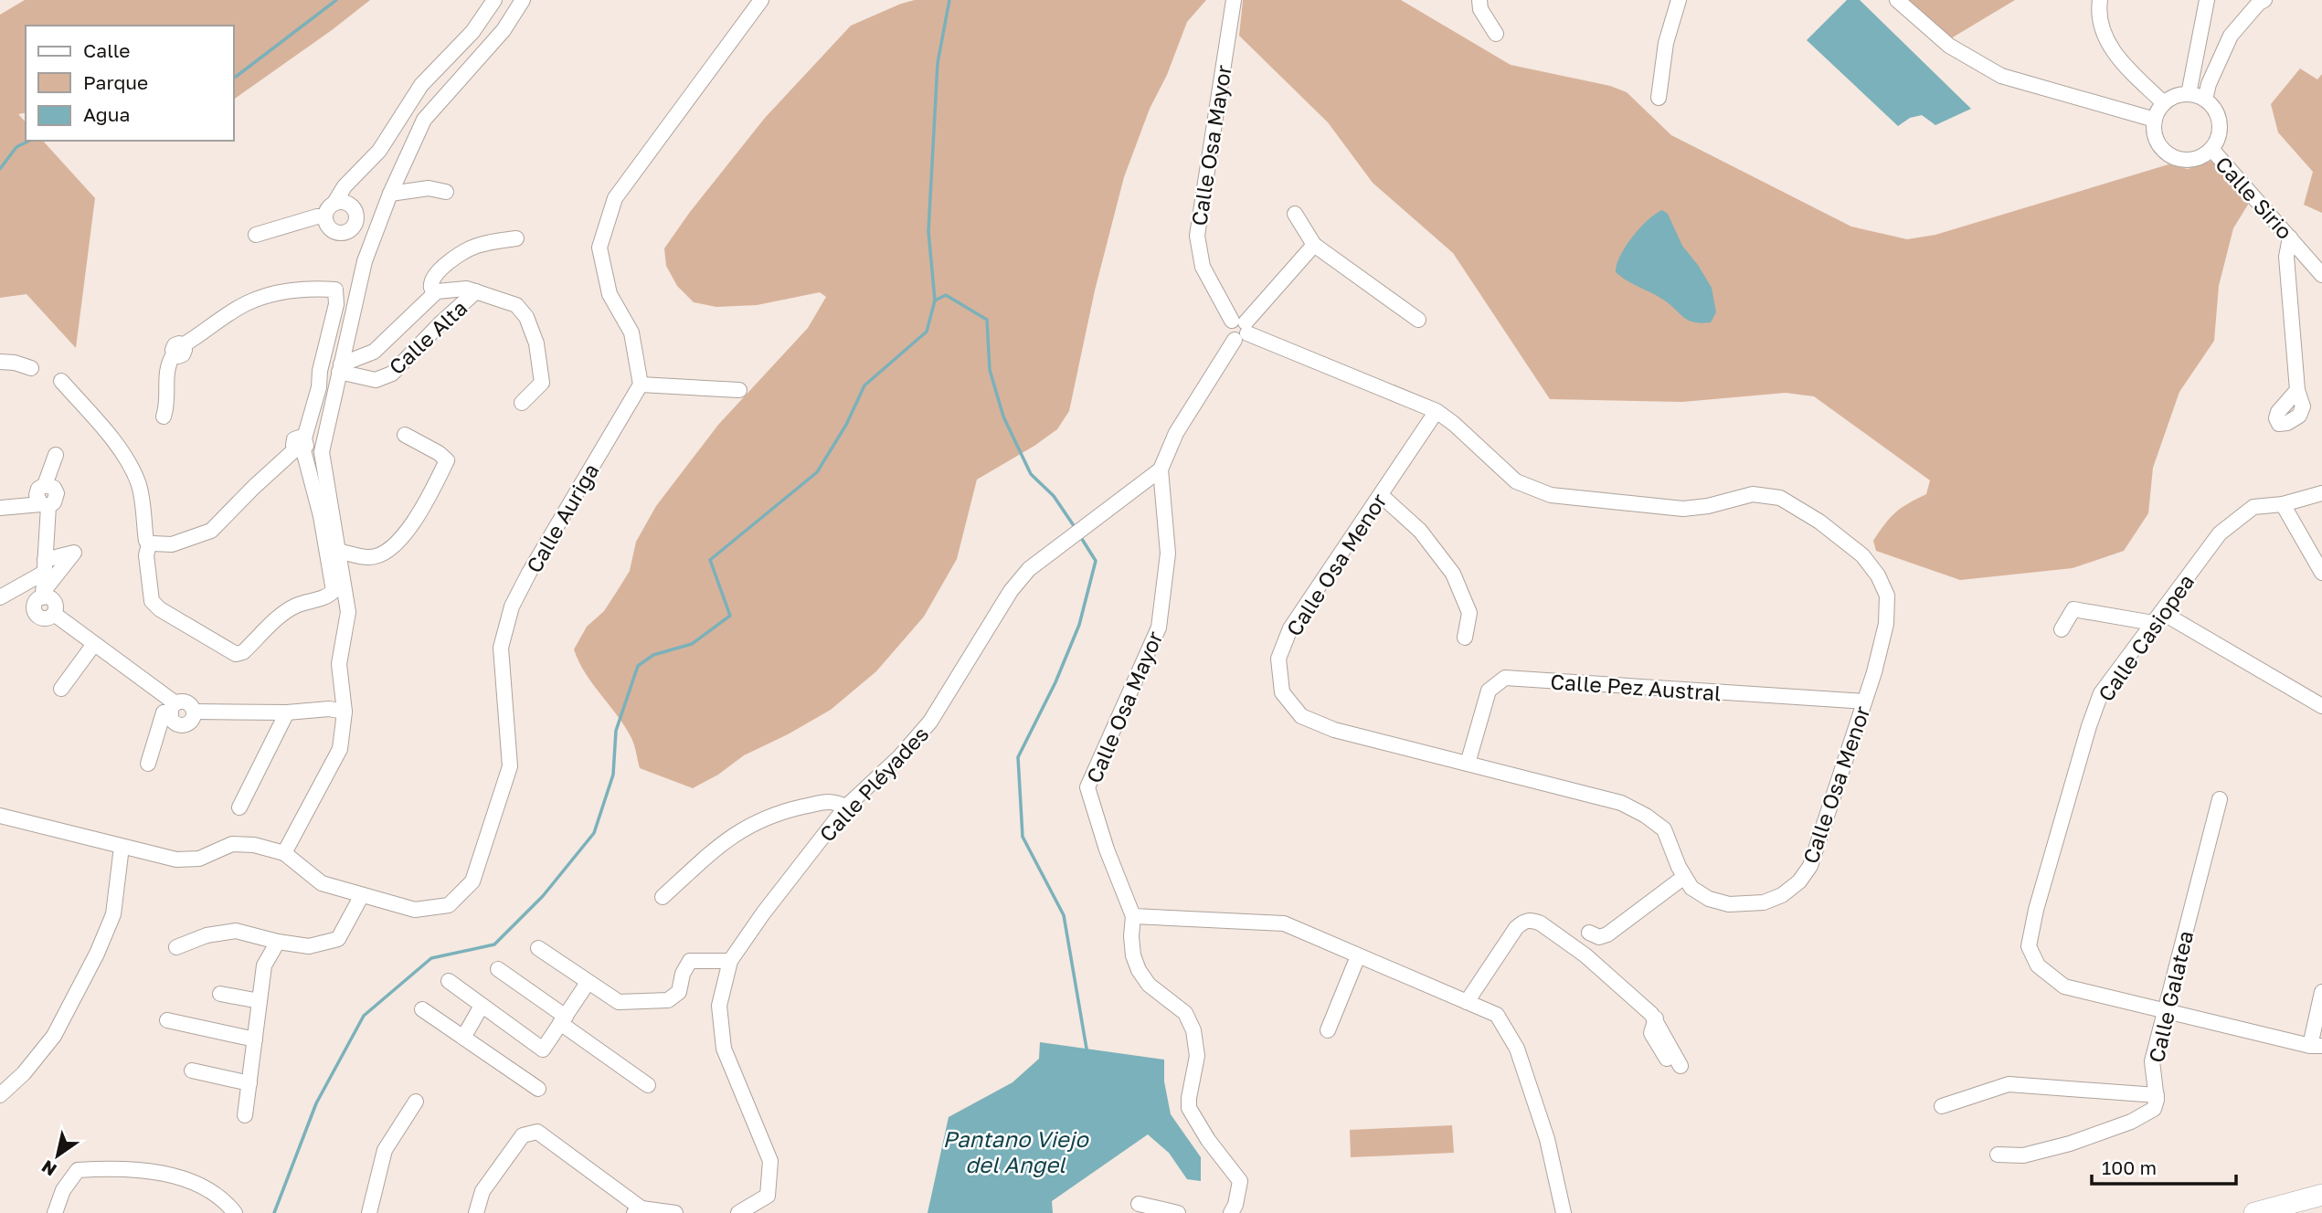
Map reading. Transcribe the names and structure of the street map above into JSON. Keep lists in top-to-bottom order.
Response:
{
  "streets": {
    "street": [
      "Calle Osa Mayor",
      "Calle Sirio",
      "Calle Alta",
      "Calle Auriga",
      "Calle Osa Menor",
      "Calle Casiopea",
      "Calle Pez Austral",
      "Calle Pléyades",
      "Calle Galatea"
    ]
  },
  "crossings": [
    ["Calle Osa Mayor", "Calle Osa Menor"],
    ["Calle Osa Mayor", "Calle Pléyades"],
    ["Calle Osa Menor", "Calle Pez Austral"],
    ["Calle Casiopea", "Calle Galatea"]
  ],
  "water": ["Pantano Viejo del Angel"],
  "legend": ["Calle", "Parque", "Agua"],
  "scale_bar": "100 m",
  "north": "bottom left"
}
